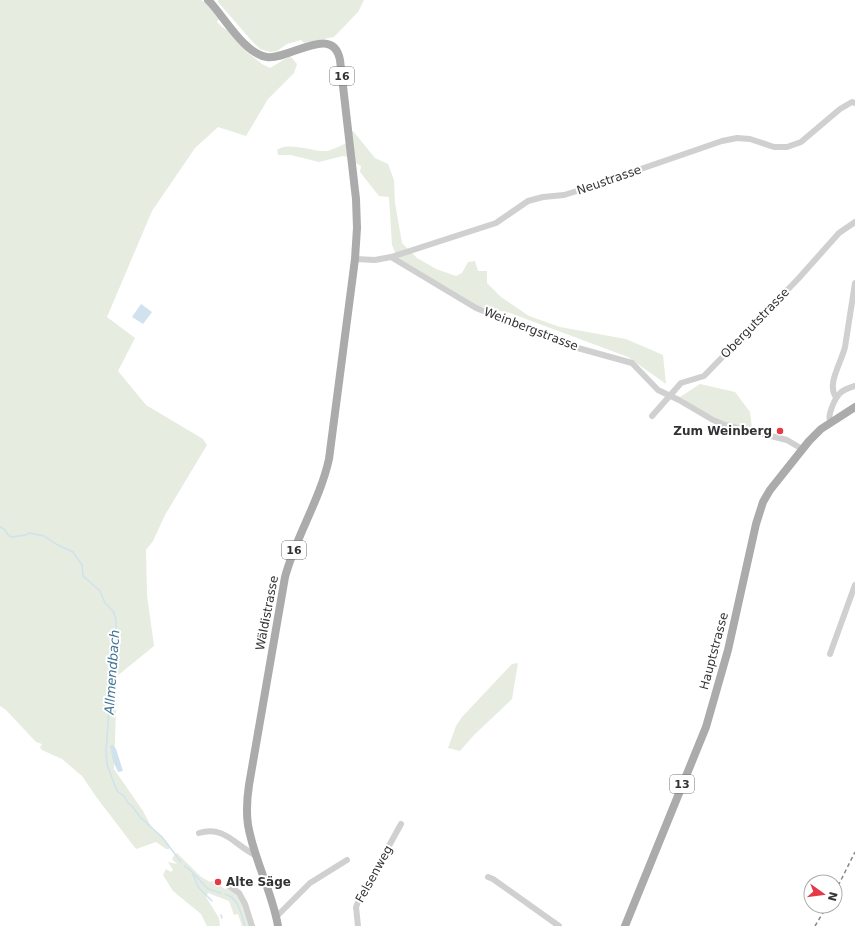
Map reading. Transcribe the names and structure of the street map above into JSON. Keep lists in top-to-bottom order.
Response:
{
  "streets": {
    "main road": [
      "16",
      "Wäldistrasse",
      "Hauptstrasse",
      "13"
    ],
    "street": [
      "Neustrasse",
      "Obergutstrasse",
      "Weinbergstrasse",
      "Felsenweg"
    ]
  },
  "crossings": [
    ["16", "Neustrasse"],
    ["16", "Wäldistrasse"],
    ["Neustrasse", "Weinbergstrasse"],
    ["Neustrasse", "Wäldistrasse"],
    ["Obergutstrasse", "Weinbergstrasse"],
    ["Weinbergstrasse", "Hauptstrasse"]
  ],
  "water": ["Allmendbach"],
  "places": ["Zum Weinberg", "Alte Säge"],
  "north": "right"
}
